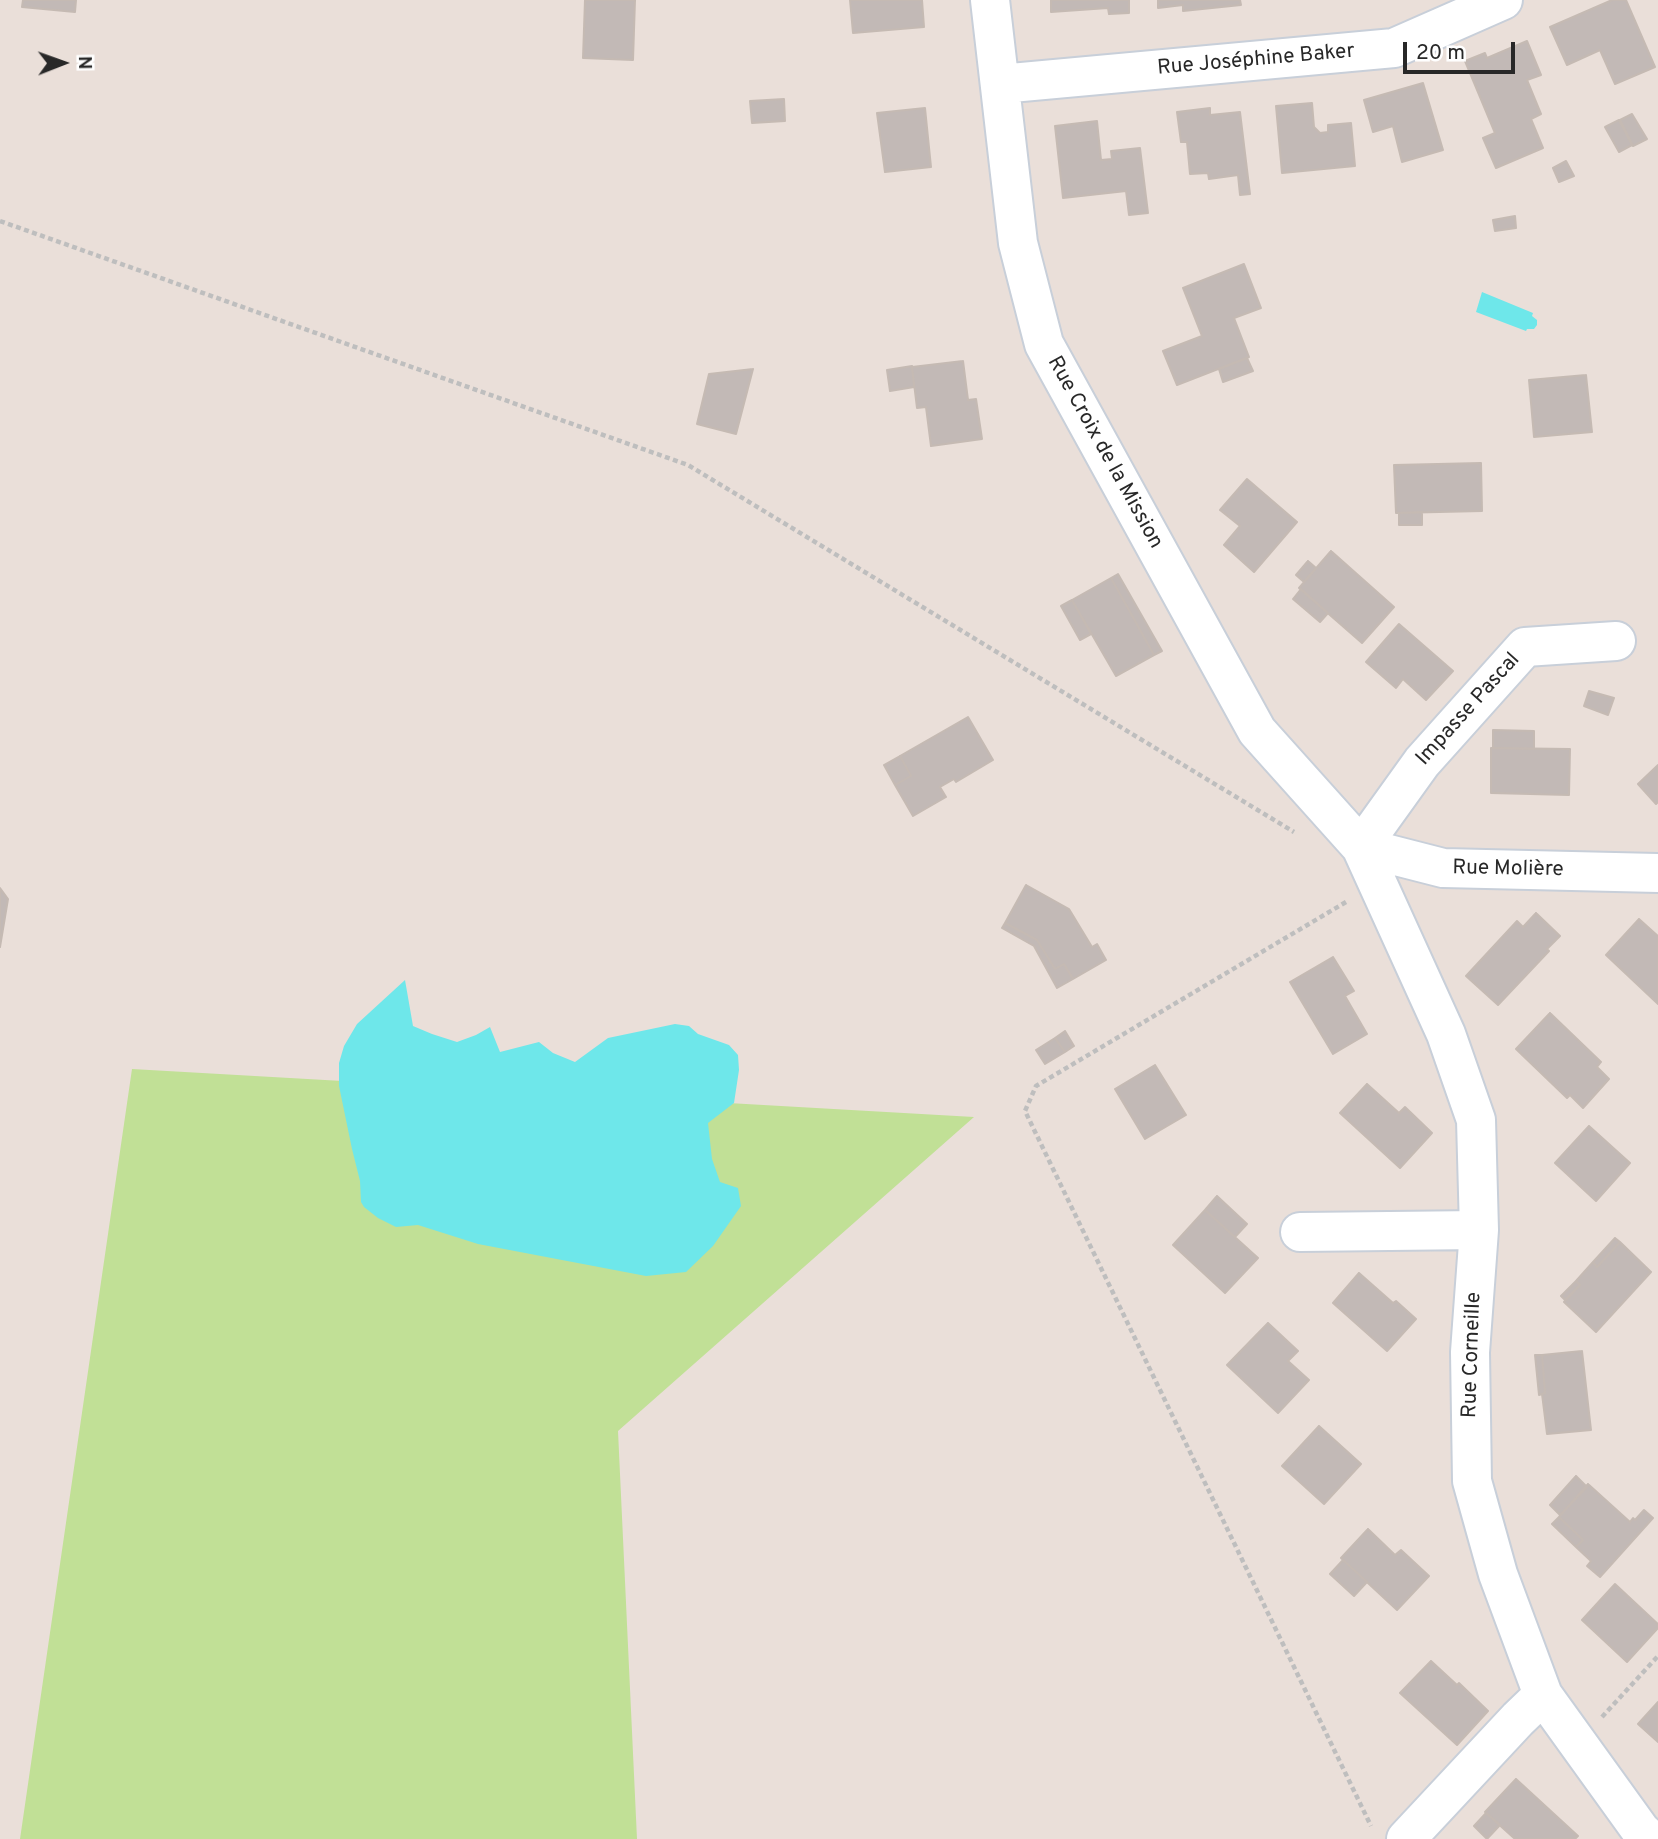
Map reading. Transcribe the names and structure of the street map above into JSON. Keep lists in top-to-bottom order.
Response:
{
  "streets": {
    "street": [
      "Rue Joséphine Baker",
      "Rue Croix de la Mission",
      "Impasse Pascal",
      "Rue Molière",
      "Rue Corneille"
    ]
  },
  "crossings": [
    ["Rue Joséphine Baker", "Rue Croix de la Mission"],
    ["Rue Croix de la Mission", "Impasse Pascal"],
    ["Rue Croix de la Mission", "Rue Molière"],
    ["Rue Croix de la Mission", "Rue Corneille"],
    ["Impasse Pascal", "Rue Molière"],
    ["Impasse Pascal", "Rue Corneille"],
    ["Rue Molière", "Rue Corneille"]
  ],
  "scale_bar": "20 m",
  "north": "right"
}
